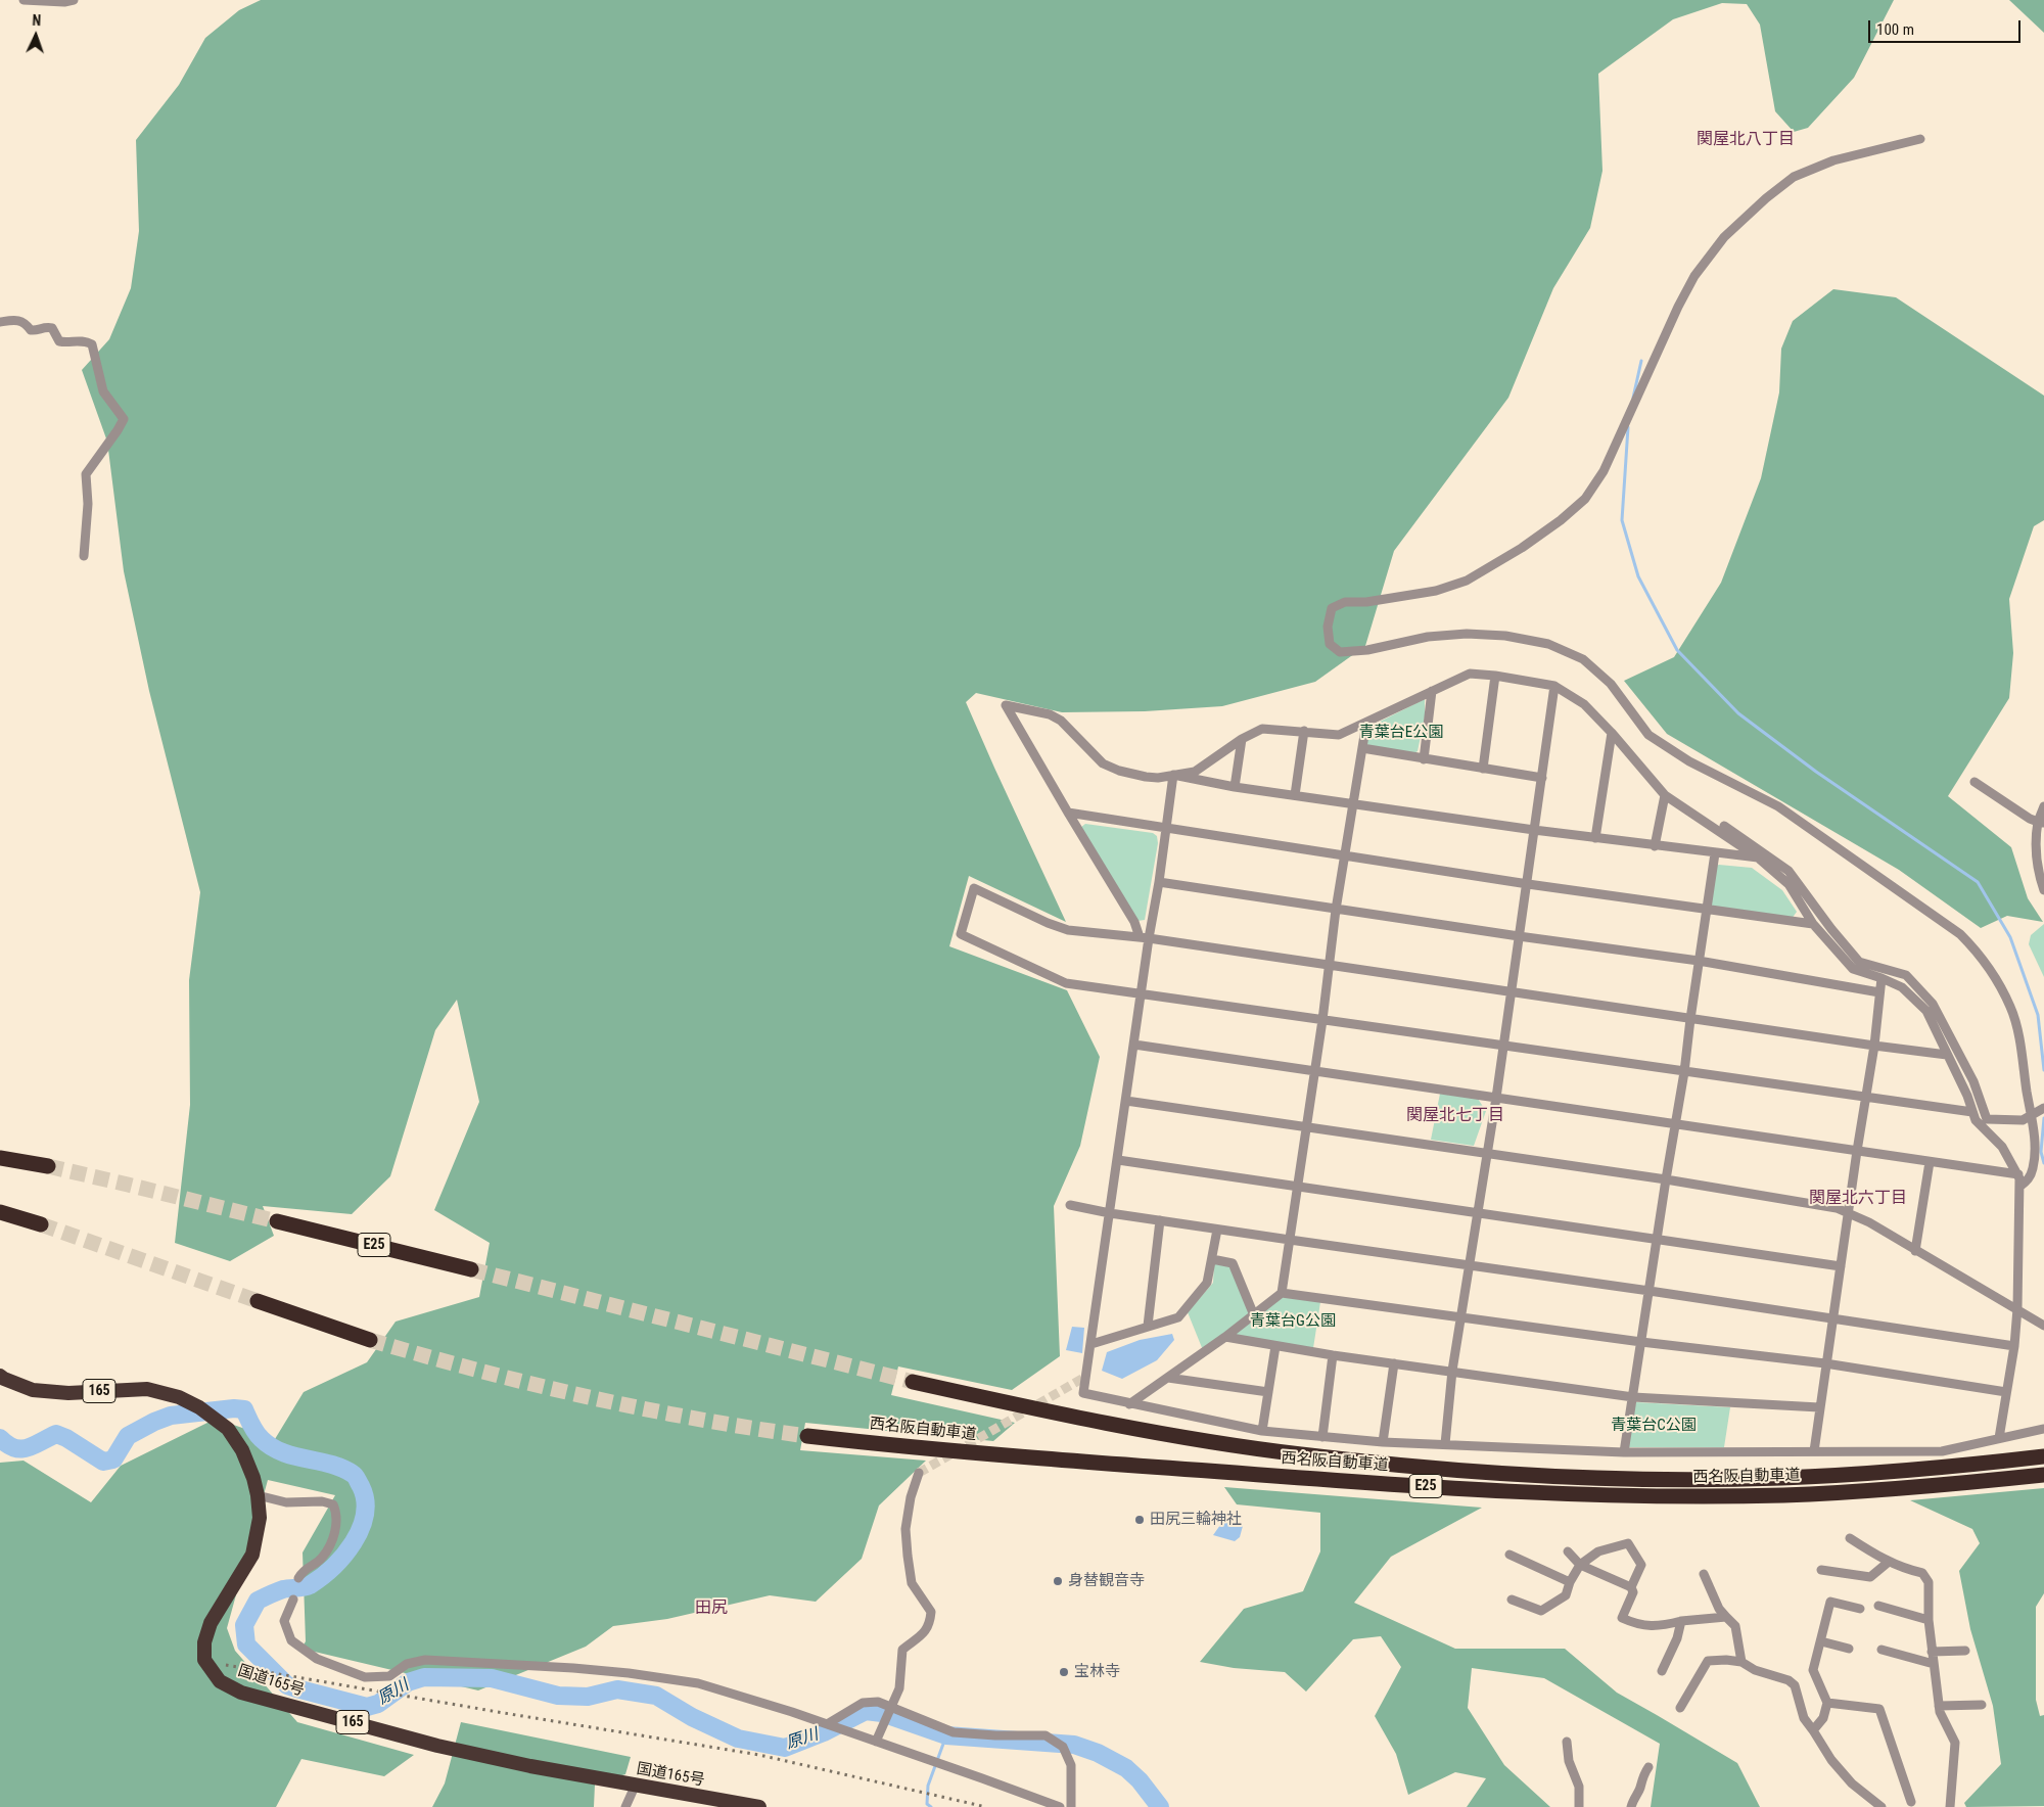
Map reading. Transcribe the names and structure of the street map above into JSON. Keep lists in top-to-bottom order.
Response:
{
  "streets": {
    "highway": [
      "E25",
      "165",
      "西名阪自動車道",
      "国道165号"
    ]
  },
  "districts": [
    "関屋北八丁目",
    "関屋北七丁目",
    "関屋北六丁目",
    "田尻"
  ],
  "water": ["原川"],
  "parks": ["青葉台E公園", "青葉台G公園", "青葉台C公園"],
  "places": ["田尻三輪神社", "身替観音寺", "宝林寺"],
  "scale_bar": "100 m",
  "north": "top"
}
